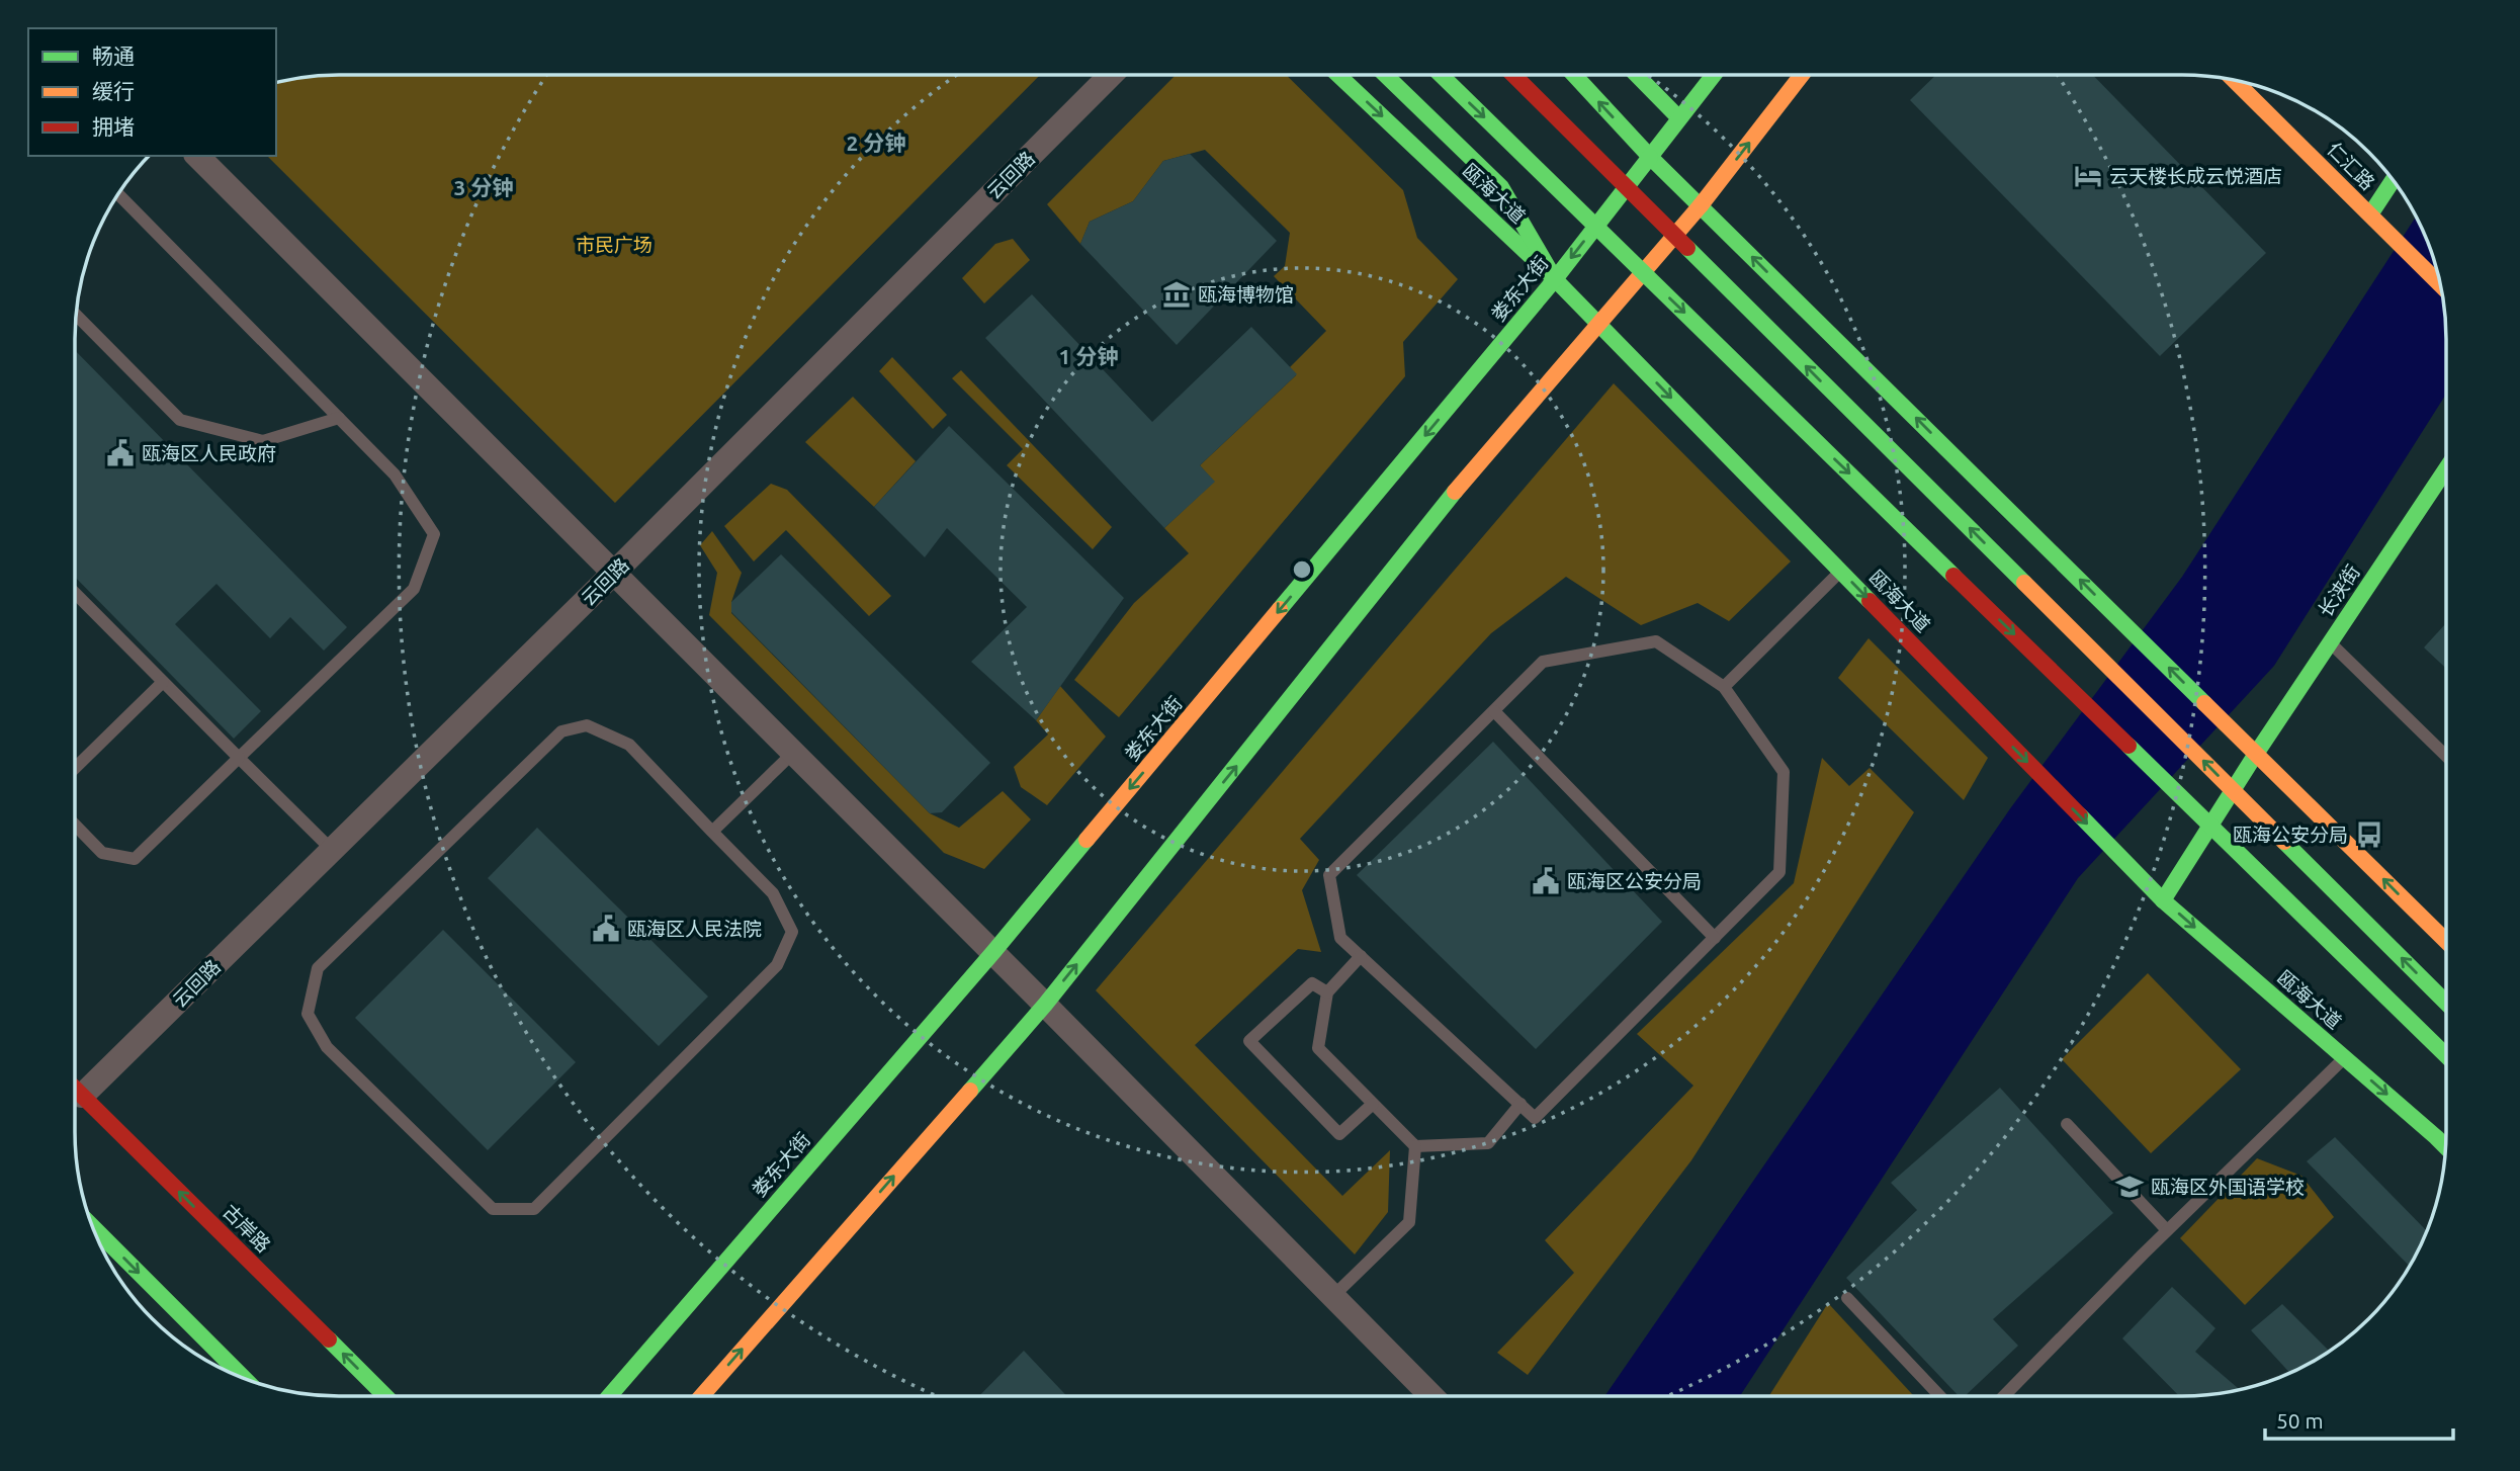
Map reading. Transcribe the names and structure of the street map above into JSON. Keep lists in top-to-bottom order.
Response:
{
  "streets": {
    "main road": [
      "仁汇路",
      "瓯海大道",
      "娄东大街",
      "长浃街",
      "古岸路"
    ],
    "street": ["云回路"]
  },
  "crossings": [
    ["瓯海大道", "娄东大街"],
    ["瓯海大道", "长浃街"]
  ],
  "parks": ["市民广场"],
  "places": {
    "hotel": ["云天楼长成云悦酒店"],
    "museum": ["瓯海博物馆"],
    "public building": ["瓯海区人民政府", "瓯海区公安分局", "瓯海区人民法院"],
    "bus stop": ["瓯海公安分局"],
    "school or university": ["瓯海区外国语学校"]
  },
  "legend": ["畅通", "缓行", "拥堵"],
  "scale_bar": "50 m",
  "rings": ["2 分钟", "3 分钟", "1 分钟"]
}
